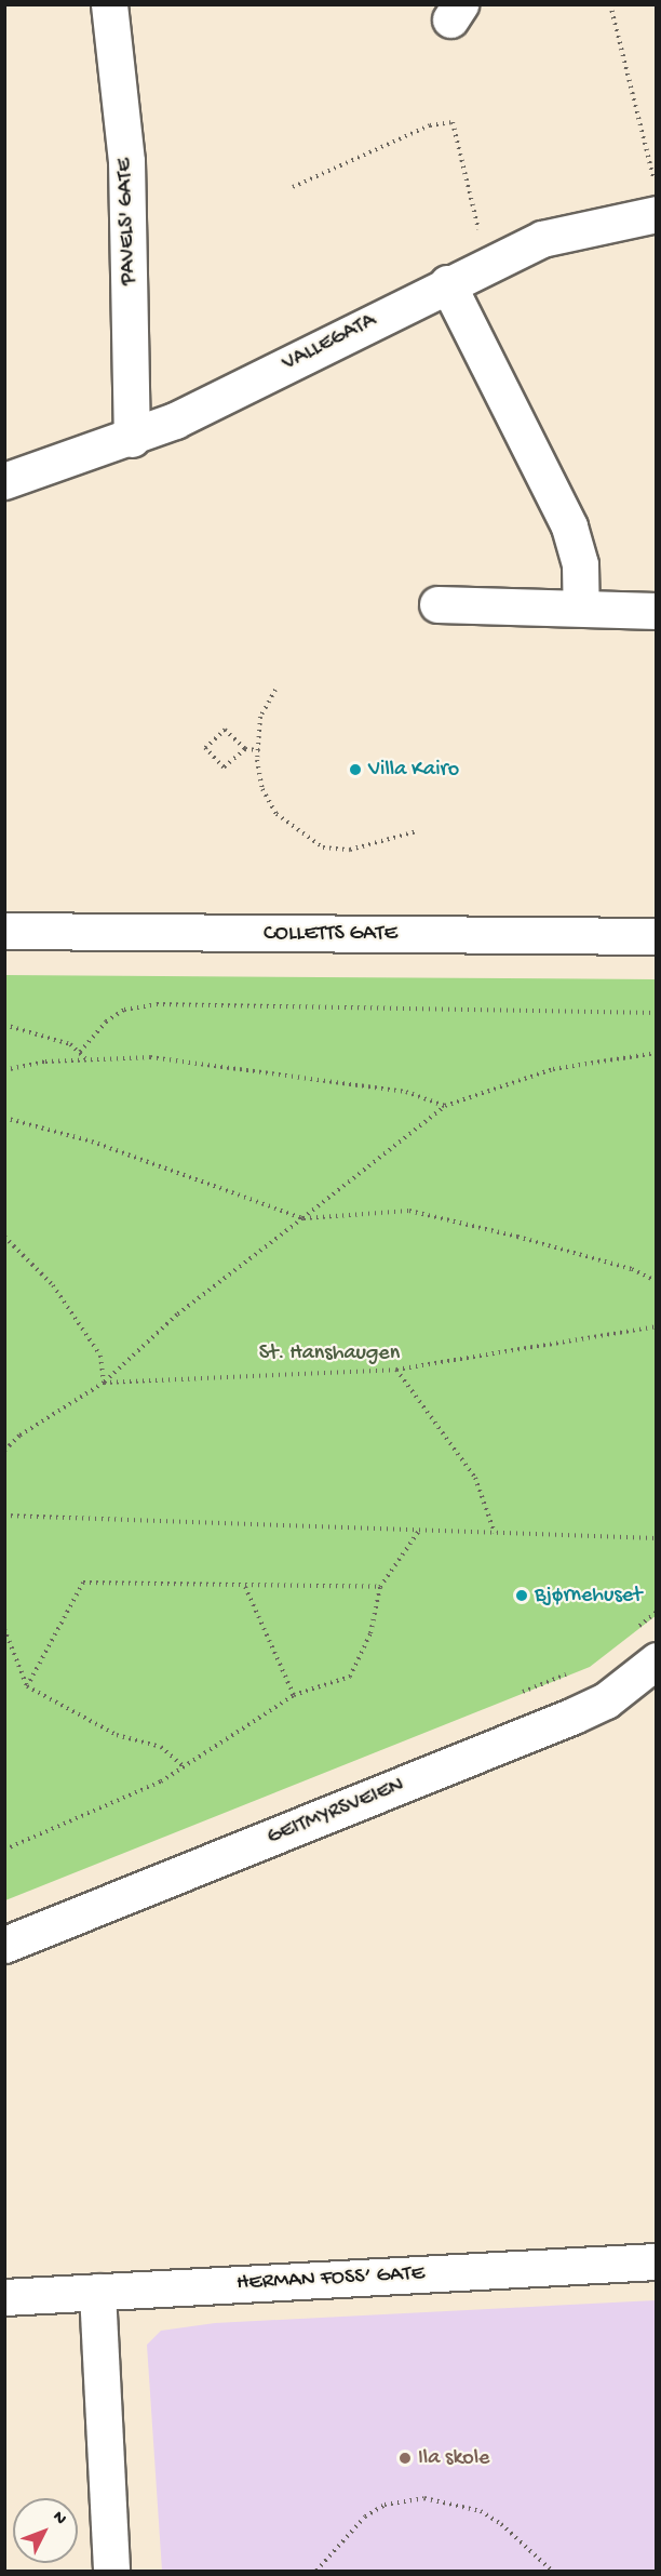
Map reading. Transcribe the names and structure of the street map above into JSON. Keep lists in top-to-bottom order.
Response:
{
  "streets": {
    "street": [
      "PAVELS' GATE",
      "VALLEGATA",
      "COLLETTS GATE",
      "GEITMYRSVEIEN",
      "HERMAN FOSS’ GATE"
    ]
  },
  "crossings": [
    ["PAVELS' GATE", "VALLEGATA"]
  ],
  "parks": ["St. Hanshaugen"],
  "places": ["Villa Kairo", "Bjørnehuset", "Ila skole"],
  "north": "top right"
}
